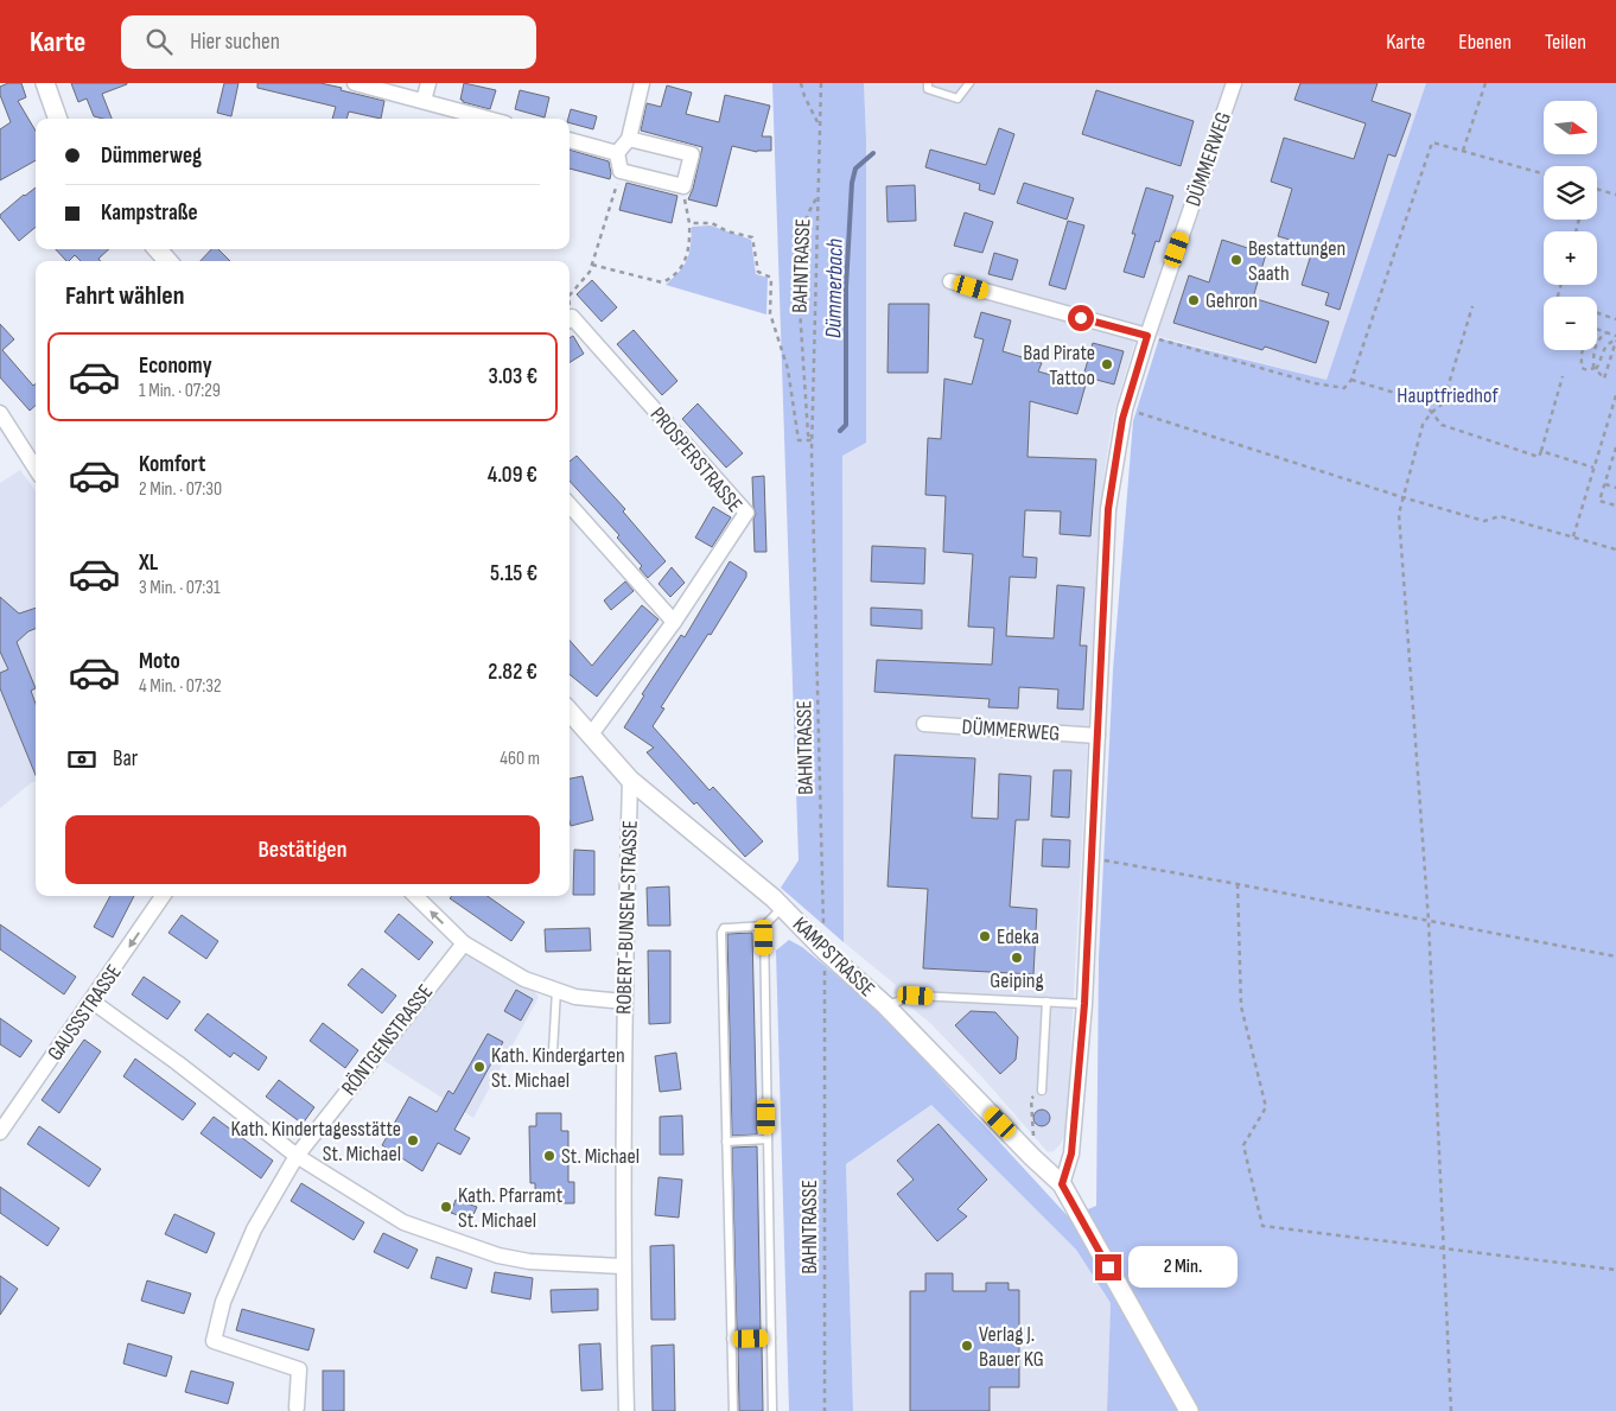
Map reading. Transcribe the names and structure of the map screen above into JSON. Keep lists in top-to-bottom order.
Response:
{
  "streets": {
    "street": [
      "DÜMMERWEG",
      "PROSPERSTRASSE",
      "ROBERT-BUNSEN-STRASSE",
      "KAMPSTRASSE",
      "GAUSSSTRASSE",
      "RÖNTGENSTRASSE"
    ],
    "path": ["BAHNTRASSE"]
  },
  "crossings": [
    ["DÜMMERWEG", "KAMPSTRASSE"],
    ["BAHNTRASSE", "KAMPSTRASSE"],
    ["PROSPERSTRASSE", "KAMPSTRASSE"],
    ["ROBERT-BUNSEN-STRASSE", "KAMPSTRASSE"]
  ],
  "one_way": ["GAUSSSTRASSE"],
  "water": ["Dümmerbach"],
  "parks": ["Hauptfriedhof"],
  "places": [
    "Bestattungen Saath",
    "Gehron",
    "Bad Pirate Tattoo",
    "Edeka",
    "Geiping",
    "Kath. Kindergarten St. Michael",
    "Kath. Kindertagesstätte St. Michael",
    "St. Michael",
    "Kath. Pfarramt St. Michael",
    "Verlag J. Bauer KG"
  ],
  "north": "right",
  "page": {
    "header": "Karte",
    "search": "Hier suchen",
    "nav": ["Karte", "Ebenen", "Teilen"],
    "map_buttons": ["+", "−"],
    "banner": ["Dümmerweg", "Kampstraße"],
    "heading": "Fahrt wählen",
    "list": [
      {
        "name": "Economy",
        "note": "1 Min. · 07:29",
        "value": "3.03 €"
      },
      {
        "name": "Komfort",
        "note": "2 Min. · 07:30",
        "value": "4.09 €"
      },
      {
        "name": "XL",
        "note": "3 Min. · 07:31",
        "value": "5.15 €"
      },
      {
        "name": "Moto",
        "note": "4 Min. · 07:32",
        "value": "2.82 €"
      }
    ],
    "pay": ["Bar", "460 m"],
    "buttons": "Bestätigen",
    "bubble": "2 Min."
  }
}
